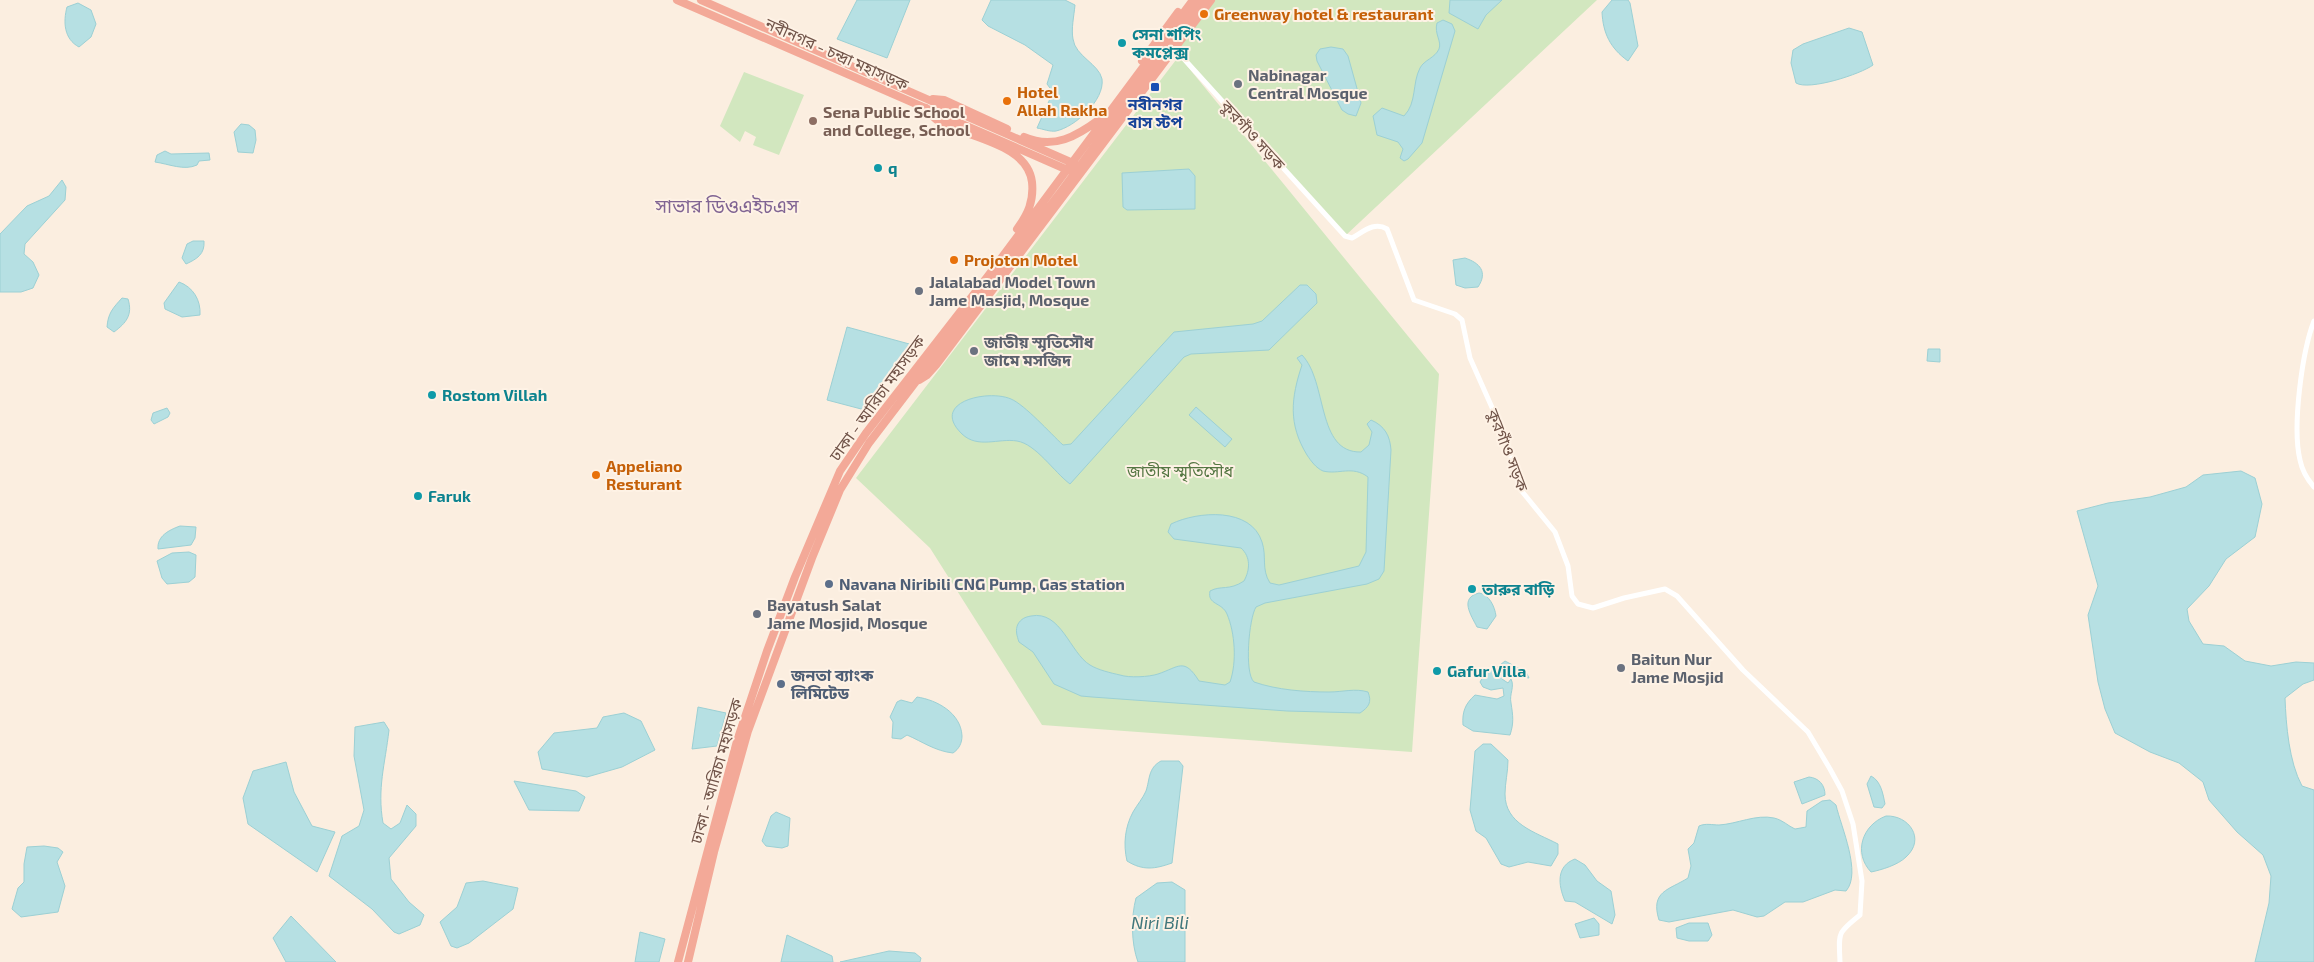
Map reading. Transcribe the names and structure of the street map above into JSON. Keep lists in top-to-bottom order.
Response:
{
  "streets": {
    "highway": ["নবীনগর - চন্দ্রা মহাসড়ক", "ঢাকা - আরিচা মহাসড়ক"],
    "street": ["কুরগাঁও সড়ক"]
  },
  "crossings": [
    ["নবীনগর - চন্দ্রা মহাসড়ক", "ঢাকা - আরিচা মহাসড়ক"]
  ],
  "districts": ["সাভার ডিওএইচএস"],
  "water": ["Niri Bili"],
  "parks": ["জাতীয় স্মৃতিসৌধ"],
  "places": {
    "other": [
      "Greenway hotel & restaurant",
      "সেনা শপিং কমপ্লেক্স",
      "Nabinagar Central Mosque",
      "Hotel Allah Rakha",
      "Sena Public School and College, School",
      "q",
      "Projoton Motel",
      "Jalalabad Model Town Jame Masjid, Mosque",
      "জাতীয় স্মৃতিসৌধ জামে মসজিদ",
      "Rostom Villah",
      "Appeliano Resturant",
      "Faruk",
      "Navana Niribili CNG Pump, Gas station",
      "তারুর বাড়ি",
      "Bayatush Salat Jame Mosjid, Mosque",
      "Baitun Nur Jame Mosjid",
      "Gafur Villa",
      "জনতা ব্যাংক লিমিটেড"
    ],
    "transit": ["নবীনগর বাস স্টপ"]
  }
}
